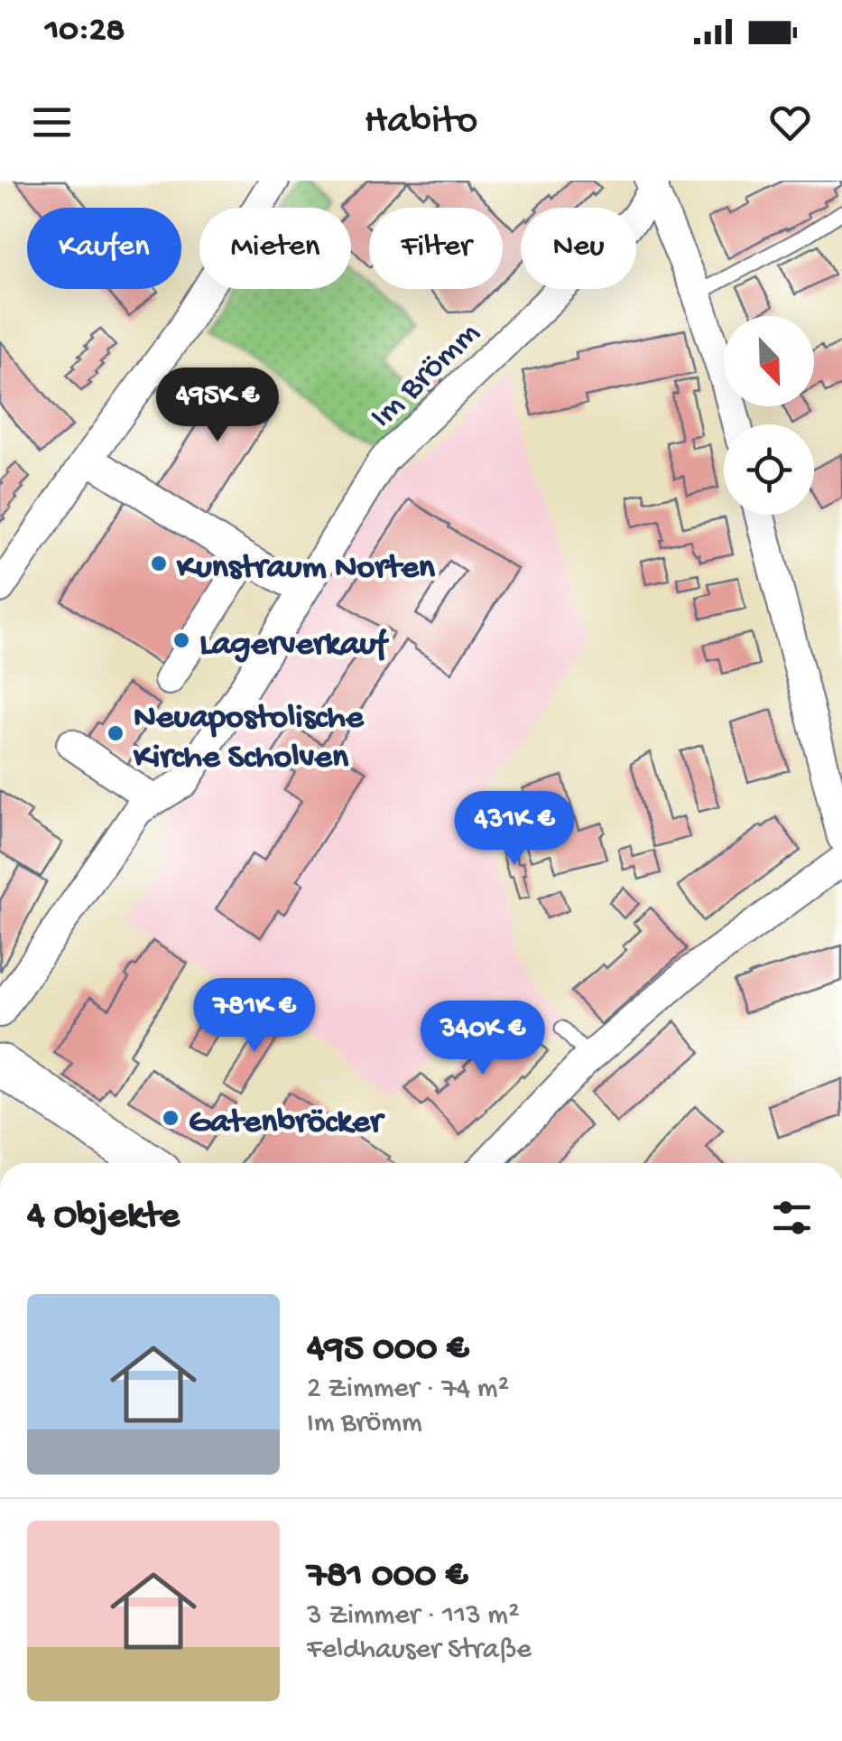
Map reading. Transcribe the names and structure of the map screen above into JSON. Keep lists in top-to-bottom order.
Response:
{
  "streets": {
    "street": ["Im Brömm"]
  },
  "places": [
    "Kunstraum Norten",
    "Lagerverkauf",
    "Neuapostolische Kirche Scholven",
    "Gatenbröcker"
  ],
  "north": "bottom right",
  "page": {
    "status": "10:28",
    "header": "Habito",
    "chip": [
      "Kaufen",
      "Mieten",
      "Filter",
      "Neu"
    ],
    "price": [
      "495K €",
      "431K €",
      "781K €",
      "340K €"
    ],
    "heading": "4 Objekte",
    "list": [
      {
        "name": "495 000 €",
        "note": "2 Zimmer · 74 m² · Im Brömm"
      },
      {
        "name": "781 000 €",
        "note": "3 Zimmer · 113 m² · Feldhauser Straße"
      }
    ]
  }
}
